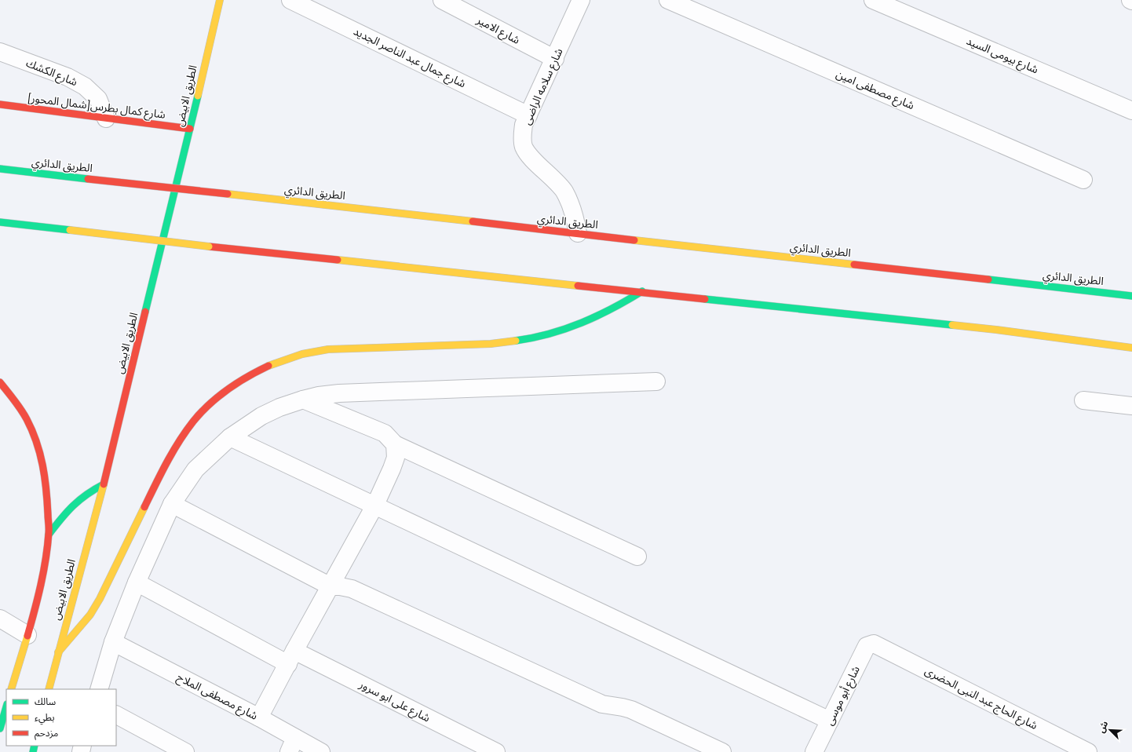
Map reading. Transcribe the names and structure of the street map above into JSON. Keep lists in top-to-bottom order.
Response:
{
  "streets": {
    "main road": ["الطريق الابيض", "شارع كمال بطرس[شمال المحور]", "الطريق الدائري"],
    "street": [
      "شارع الامير",
      "شارع بيومى السيد",
      "شارع جمال عبد الناصر الجديد",
      "شارع الكشك",
      "شارع سلامه الراضى",
      "شارع مصطفى امين",
      "شارع أبو موسى",
      "شارع مصطفى الملاح",
      "شارع الحاج عبد النبى الحضرى",
      "شارع على ابو سرور"
    ]
  },
  "crossings": [
    ["شارع الامير", "شارع سلامه الراضى"],
    ["شارع جمال عبد الناصر الجديد", "شارع سلامه الراضى"],
    ["شارع الكشك", "شارع كمال بطرس[شمال المحور]"],
    ["شارع سلامه الراضى", "الطريق الدائري"],
    ["الطريق الابيض", "شارع كمال بطرس[شمال المحور]"],
    ["شارع أبو موسى", "شارع الحاج عبد النبى الحضرى"]
  ],
  "legend": ["سالك", "بطيء", "مزدحم"],
  "north": "top left"
}
